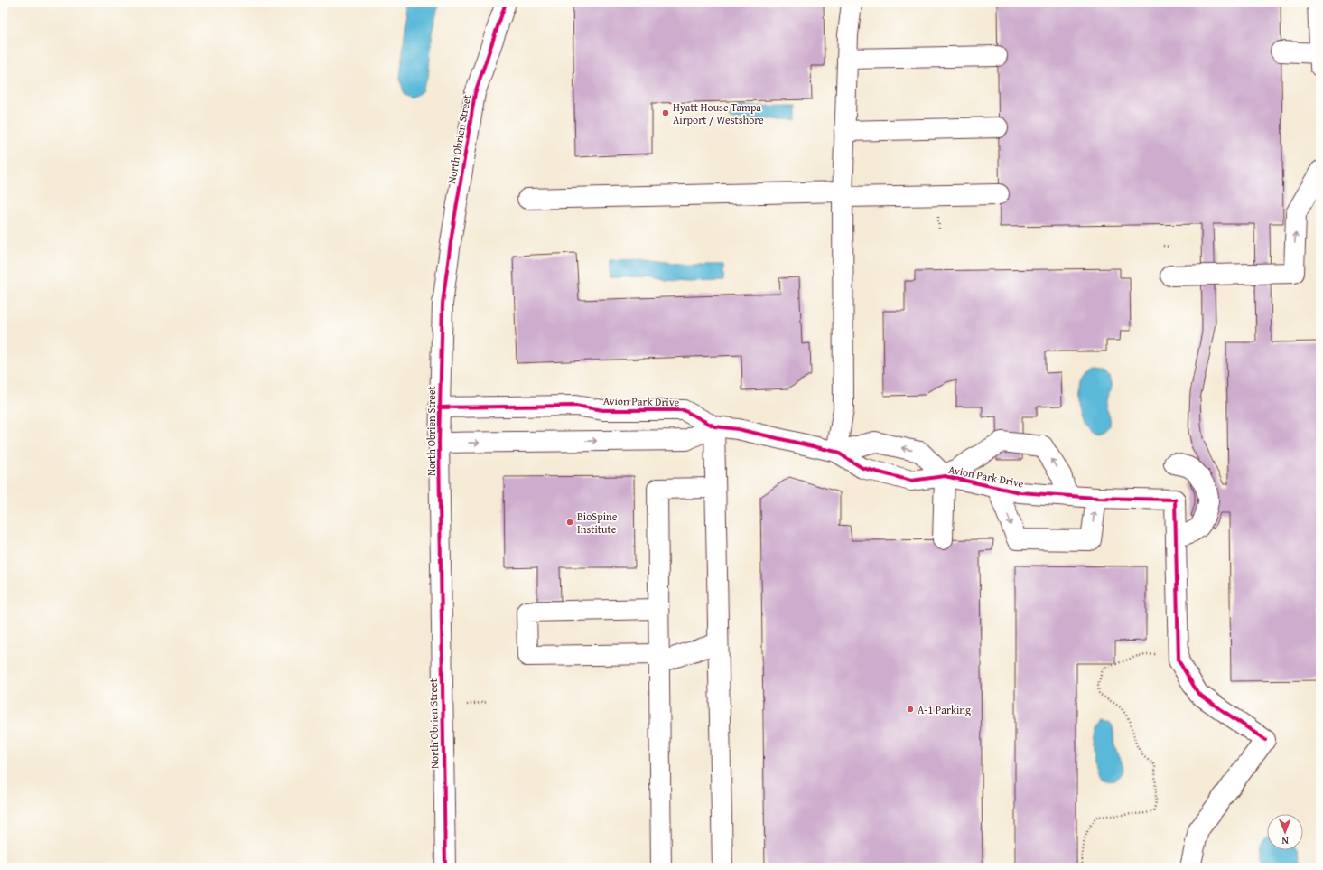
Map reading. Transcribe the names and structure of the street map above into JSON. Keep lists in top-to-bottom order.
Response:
{
  "streets": {
    "street": ["North Obrien Street", "Avion Park Drive"]
  },
  "crossings": [
    ["North Obrien Street", "Avion Park Drive"]
  ],
  "places": ["Hyatt House Tampa Airport / Westshore", "BioSpine Institute", "A-1 Parking"],
  "north": "bottom"
}
